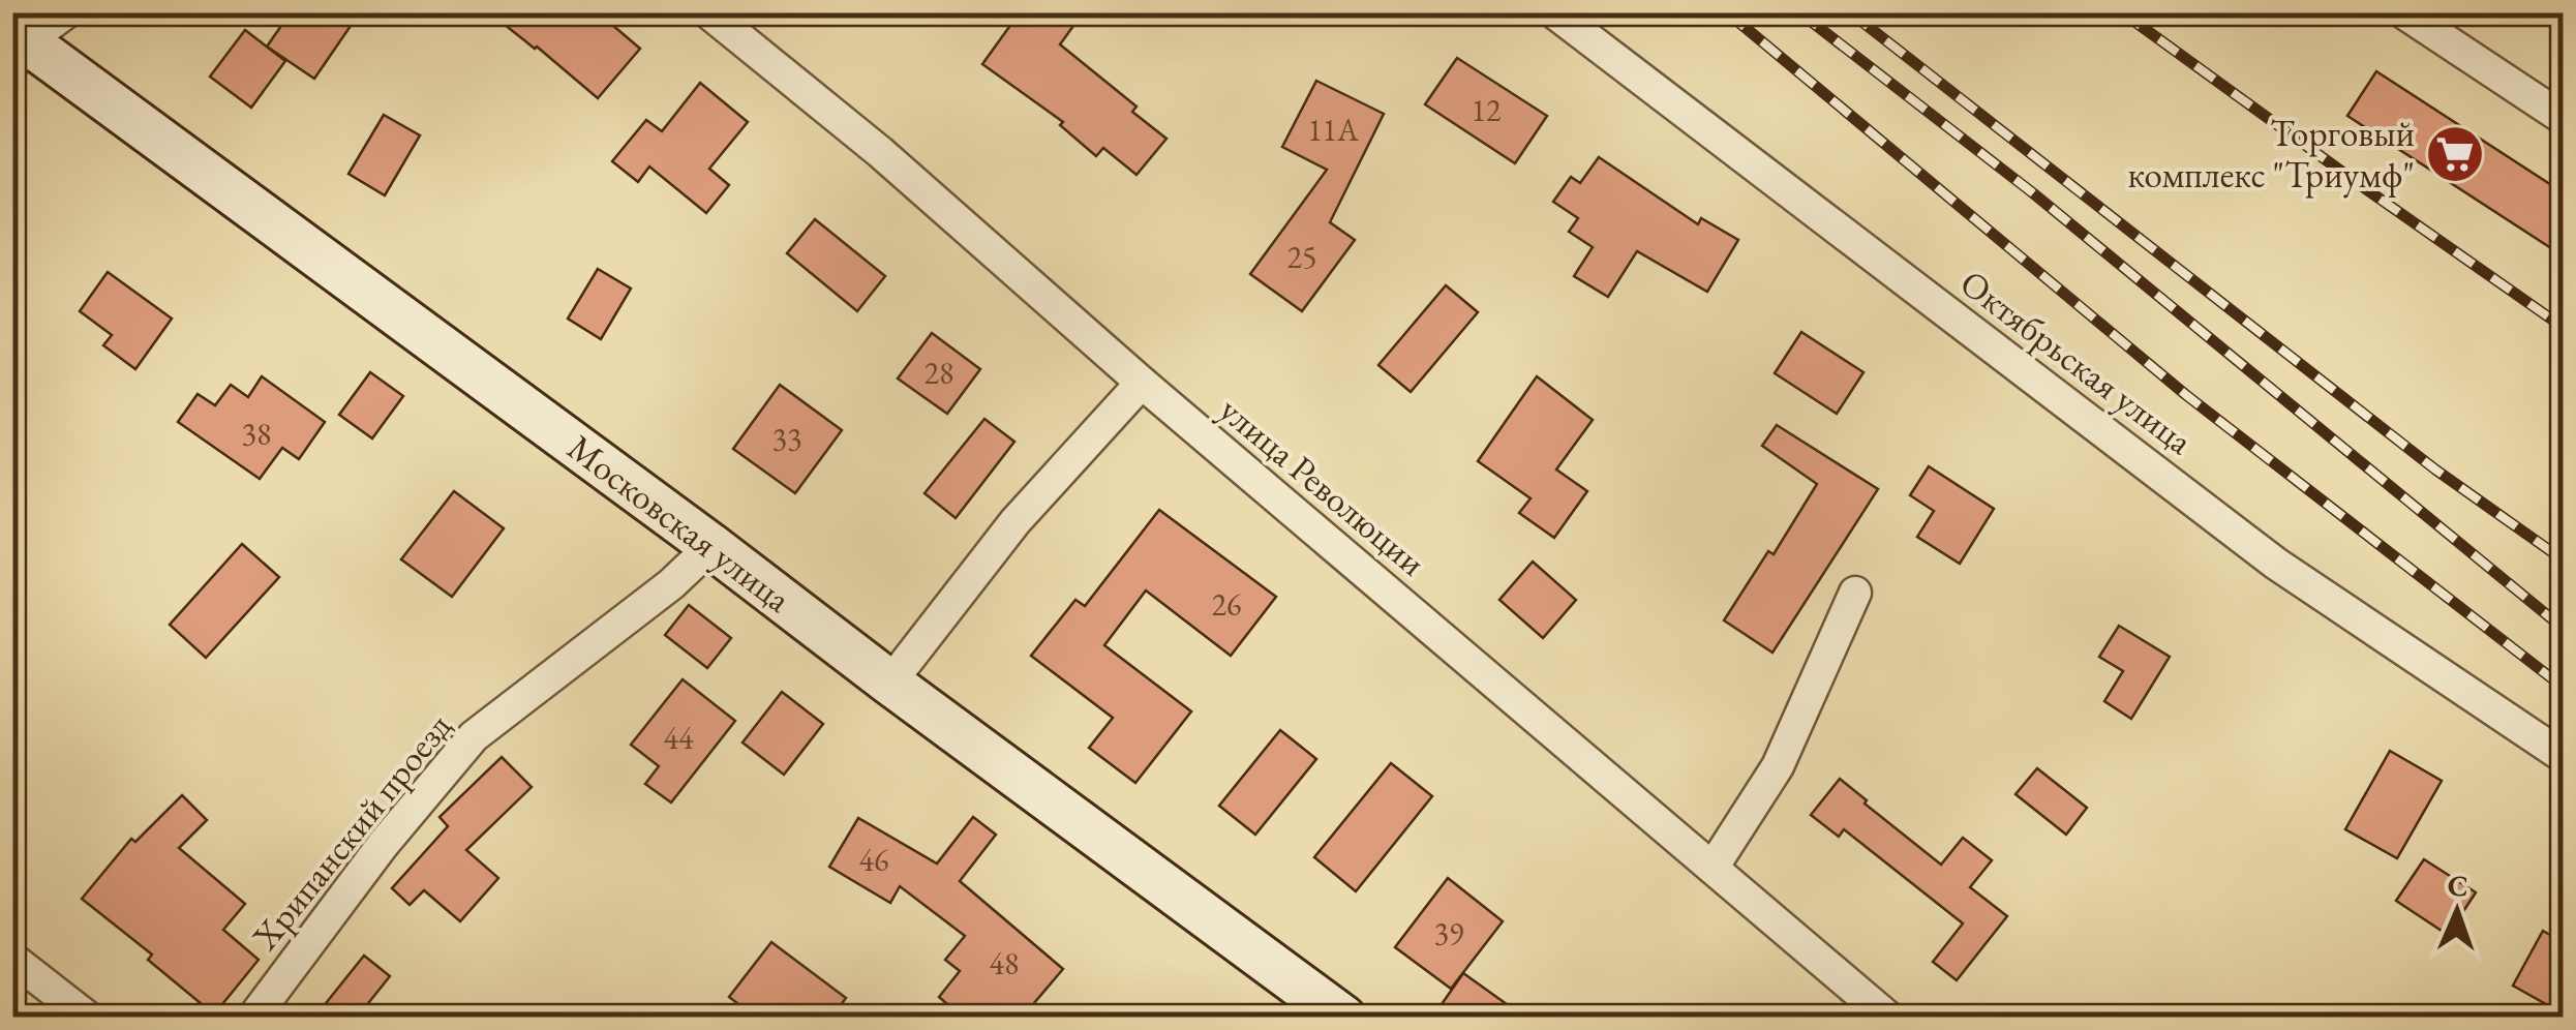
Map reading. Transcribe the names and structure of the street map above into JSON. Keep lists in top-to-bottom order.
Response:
{
  "streets": {
    "street": [
      "Октябрьская улица",
      "улица Революции",
      "Московская улица",
      "Хрипанский проезд"
    ]
  },
  "crossings": [
    ["Московская улица", "Хрипанский проезд"]
  ],
  "places": {
    "supermarket": ["Торговый комплекс \"Триумф\""]
  },
  "house_numbers": [
    "12",
    "11А",
    "25",
    "28",
    "38",
    "33",
    "26",
    "44",
    "46",
    "39",
    "48"
  ],
  "north": "top"
}
